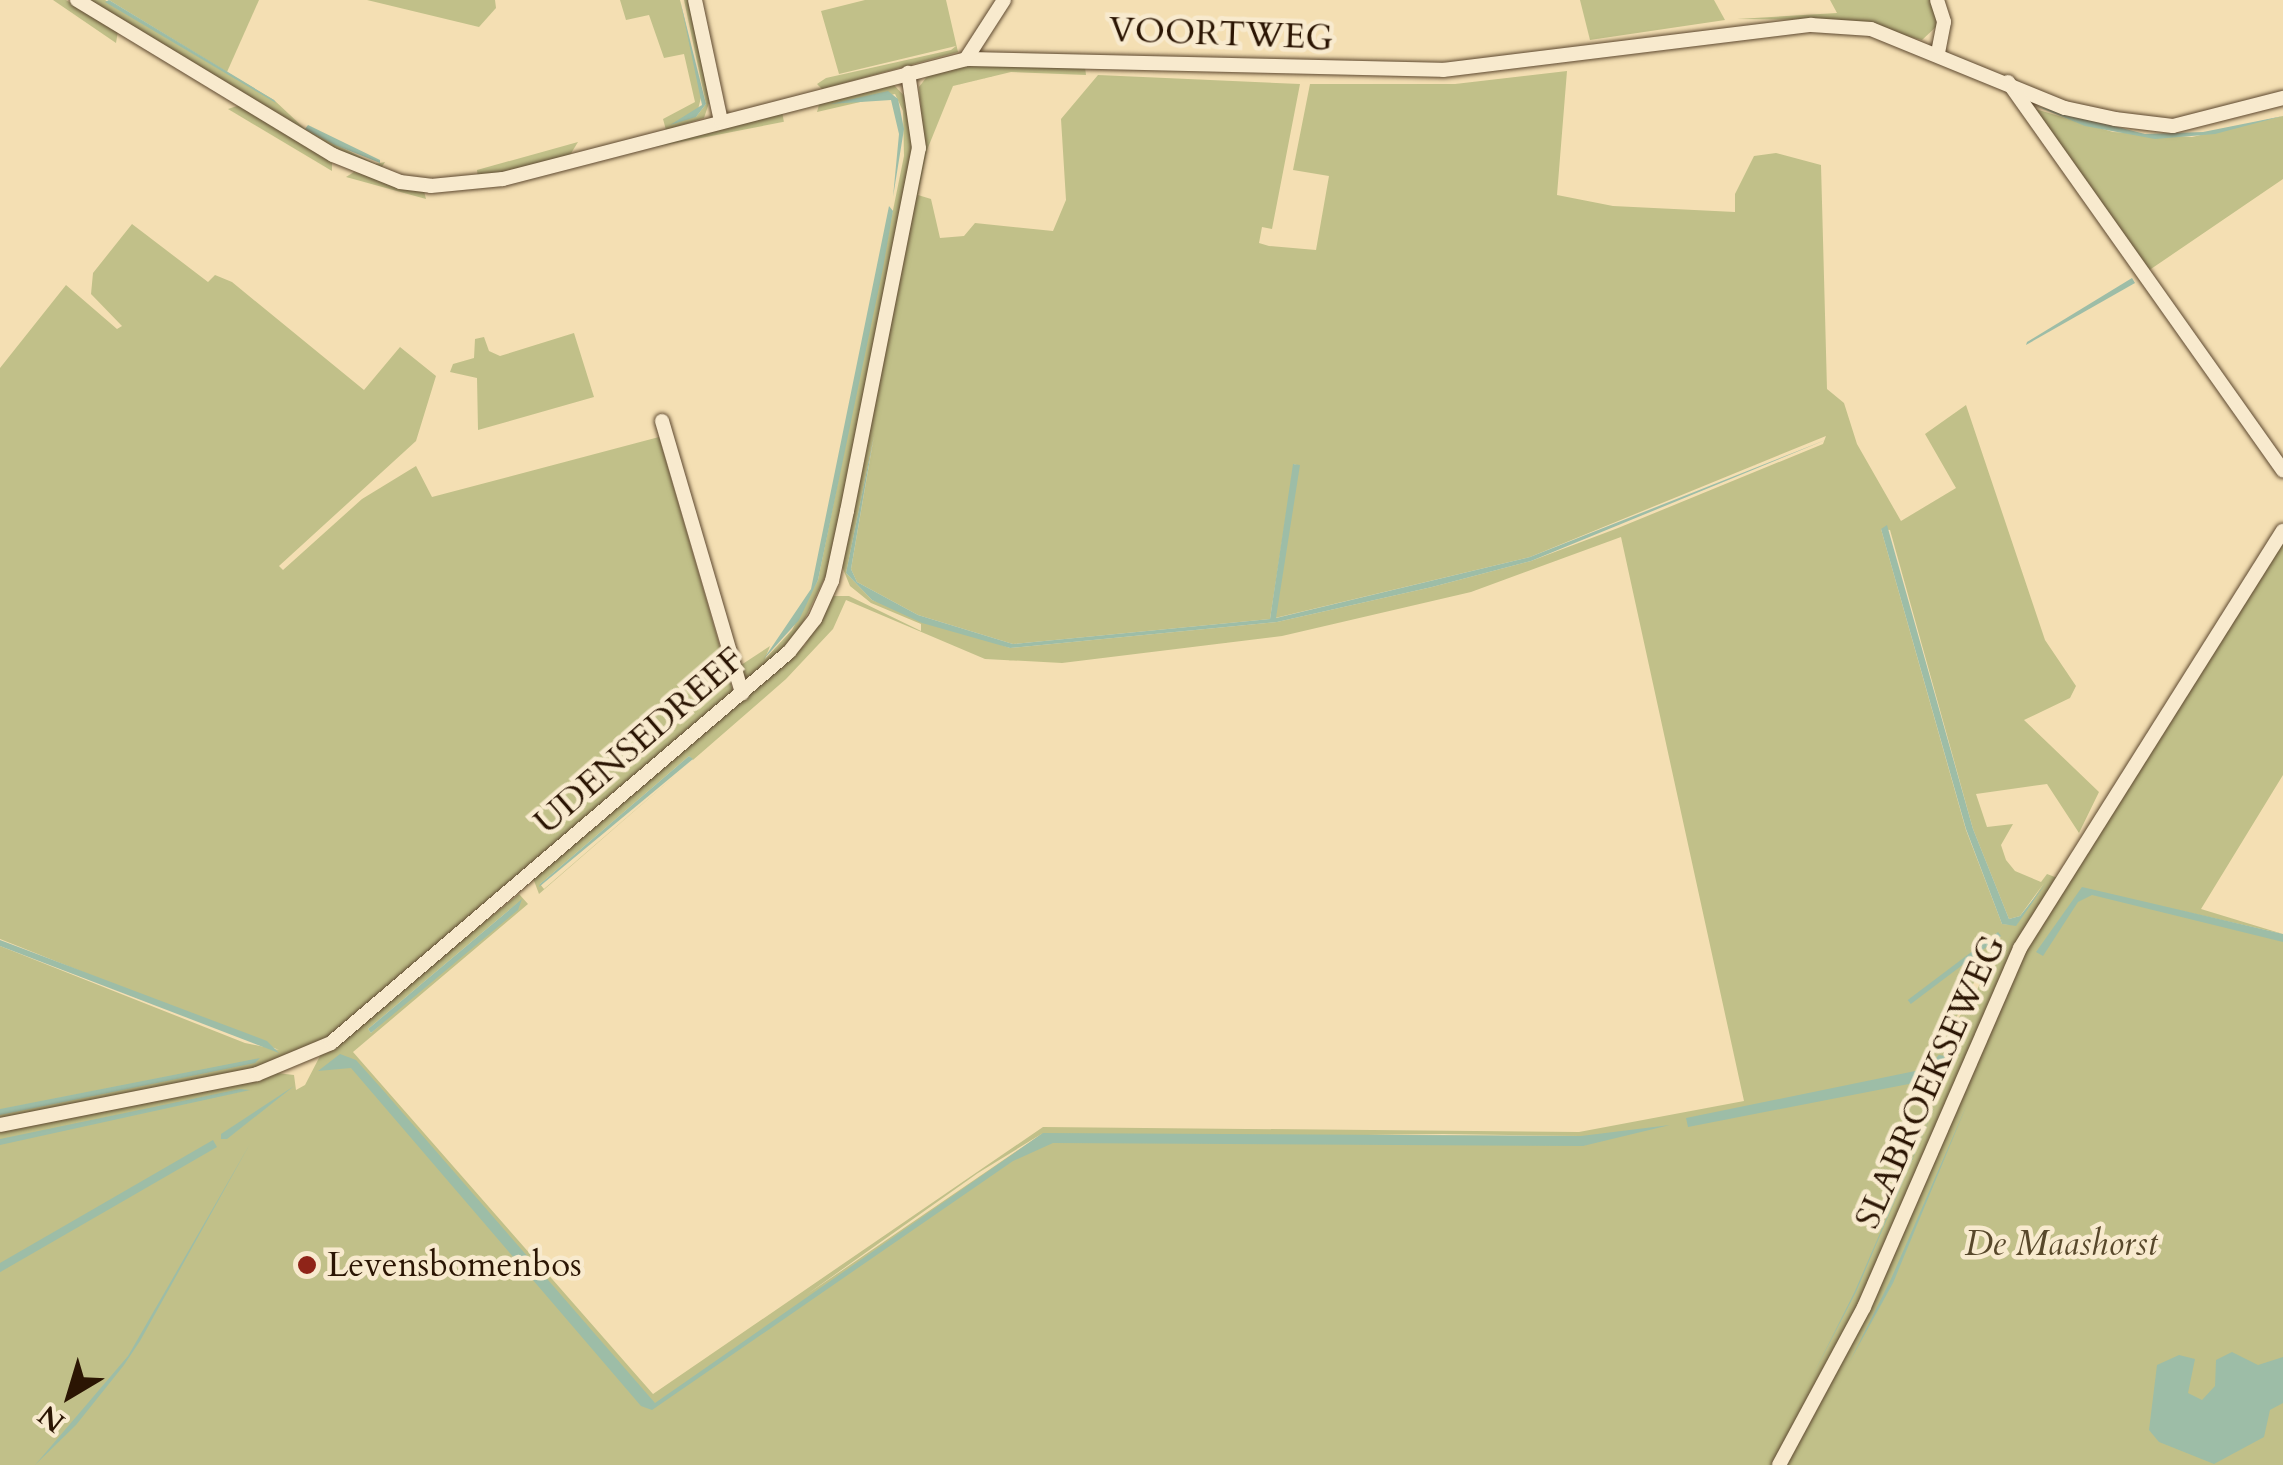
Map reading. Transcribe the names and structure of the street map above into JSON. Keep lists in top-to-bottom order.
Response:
{
  "streets": {
    "street": ["VOORTWEG", "UDENSEDREEF", "SLABROEKSEWEG"]
  },
  "crossings": [
    ["VOORTWEG", "UDENSEDREEF"]
  ],
  "parks": ["De Maashorst"],
  "places": ["Levensbomenbos"],
  "north": "bottom left"
}
